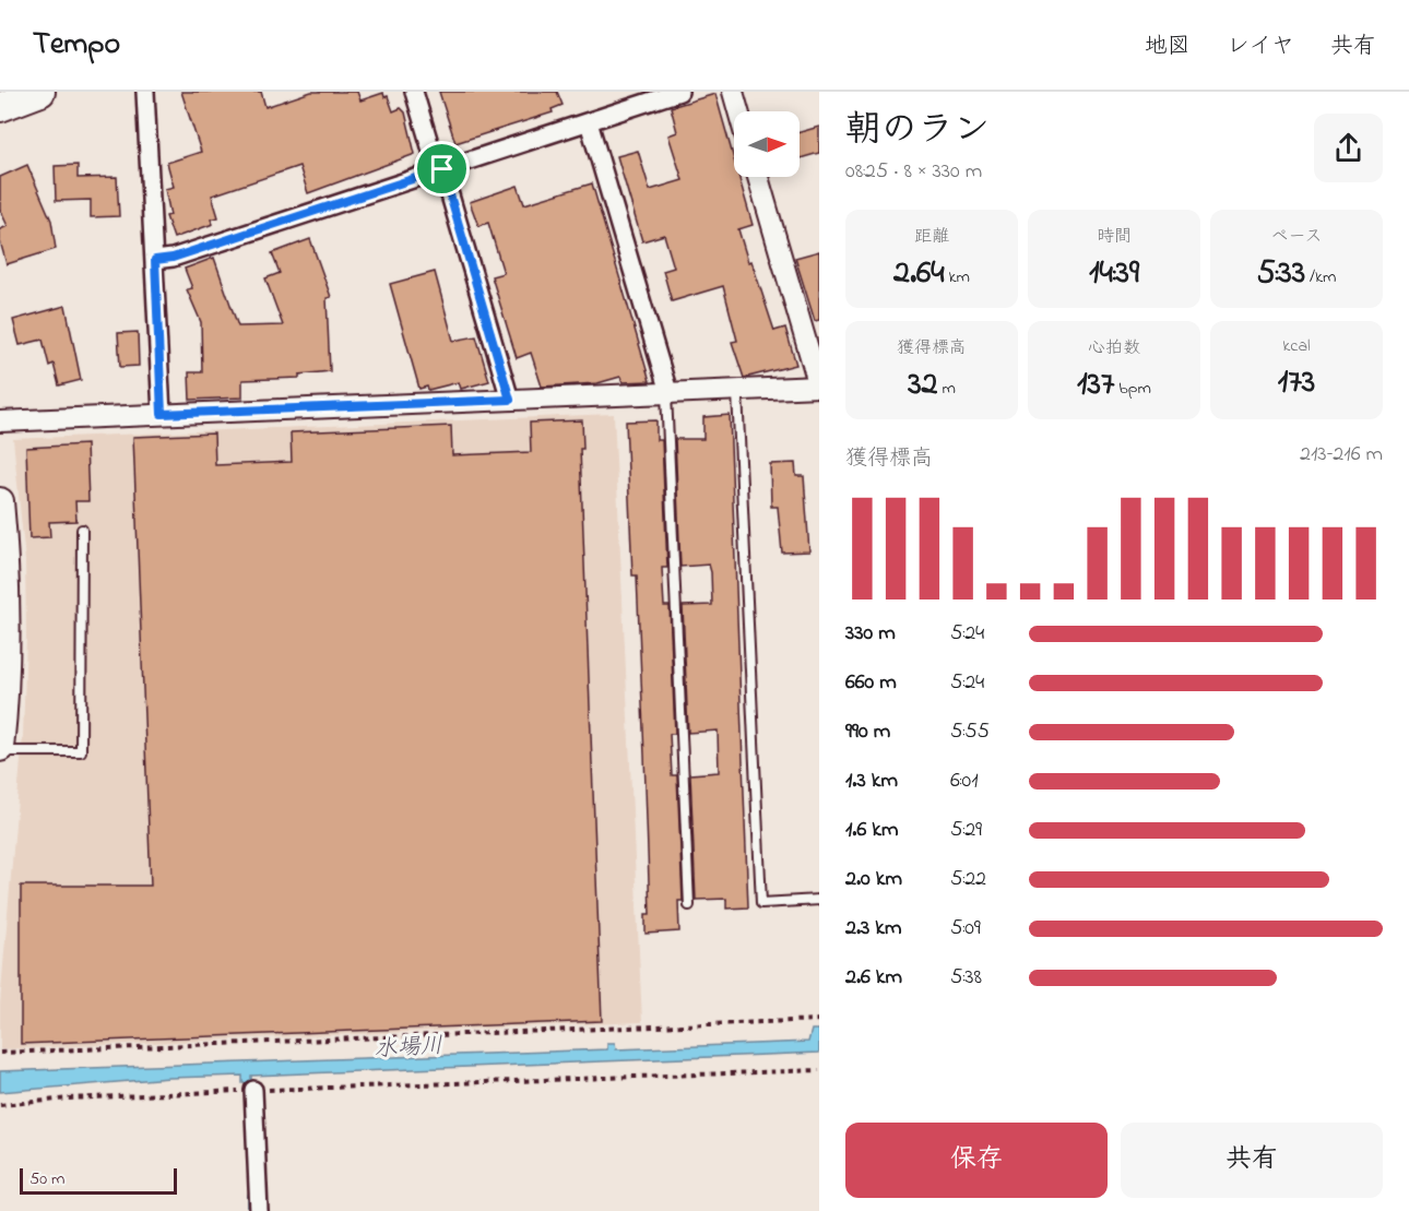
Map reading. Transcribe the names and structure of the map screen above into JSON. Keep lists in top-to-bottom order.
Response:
{
  "water": ["水場川"],
  "scale_bar": "50 m",
  "north": "right",
  "page": {
    "header": "Tempo",
    "nav": ["地図", "レイヤ", "共有"],
    "heading": ["朝のラン", "08:25 · 8 × 330 m"],
    "stats": [
      ["距離", "2.64 km"],
      ["時間", "14:39"],
      ["ペース", "5:33 /km"],
      ["獲得標高", "32 m"],
      ["心拍数", "137 bpm"],
      ["kcal", "173"]
    ],
    "chart": ["獲得標高", "213–216 m"],
    "list": [
      {
        "name": "330 m",
        "note": "5:24"
      },
      {
        "name": "660 m",
        "note": "5:24"
      },
      {
        "name": "990 m",
        "note": "5:55"
      },
      {
        "name": "1.3 km",
        "note": "6:01"
      },
      {
        "name": "1.6 km",
        "note": "5:29"
      },
      {
        "name": "2.0 km",
        "note": "5:22"
      },
      {
        "name": "2.3 km",
        "note": "5:09"
      },
      {
        "name": "2.6 km",
        "note": "5:38"
      }
    ],
    "buttons": ["保存", "共有"],
    "scale": "50 m"
  }
}
